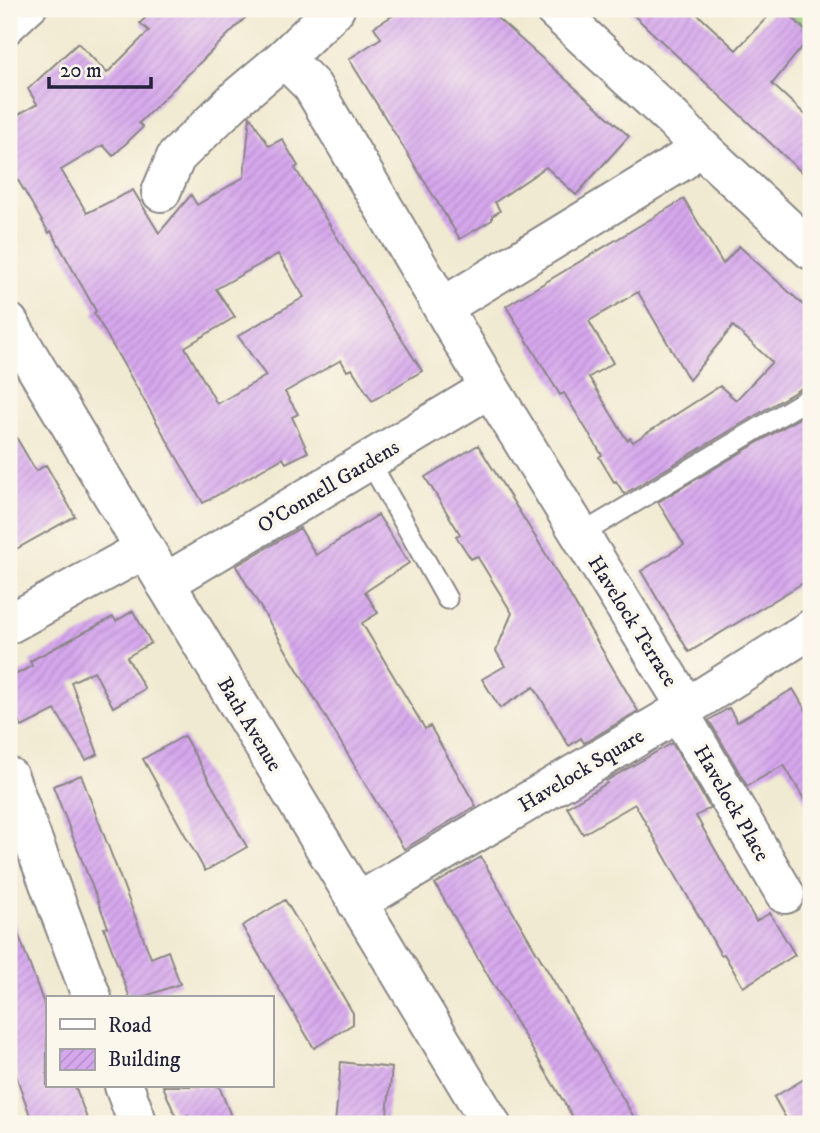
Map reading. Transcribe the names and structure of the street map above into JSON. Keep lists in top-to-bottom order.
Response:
{
  "streets": {
    "street": [
      "O'Connell Gardens",
      "Havelock Terrace",
      "Bath Avenue",
      "Havelock Square",
      "Havelock Place"
    ]
  },
  "crossings": [
    ["O'Connell Gardens", "Bath Avenue"],
    ["Havelock Terrace", "Havelock Square"],
    ["Havelock Terrace", "Havelock Place"],
    ["Bath Avenue", "Havelock Square"],
    ["Havelock Square", "Havelock Place"]
  ],
  "legend": ["Road", "Building"],
  "scale_bar": "20 m"
}
